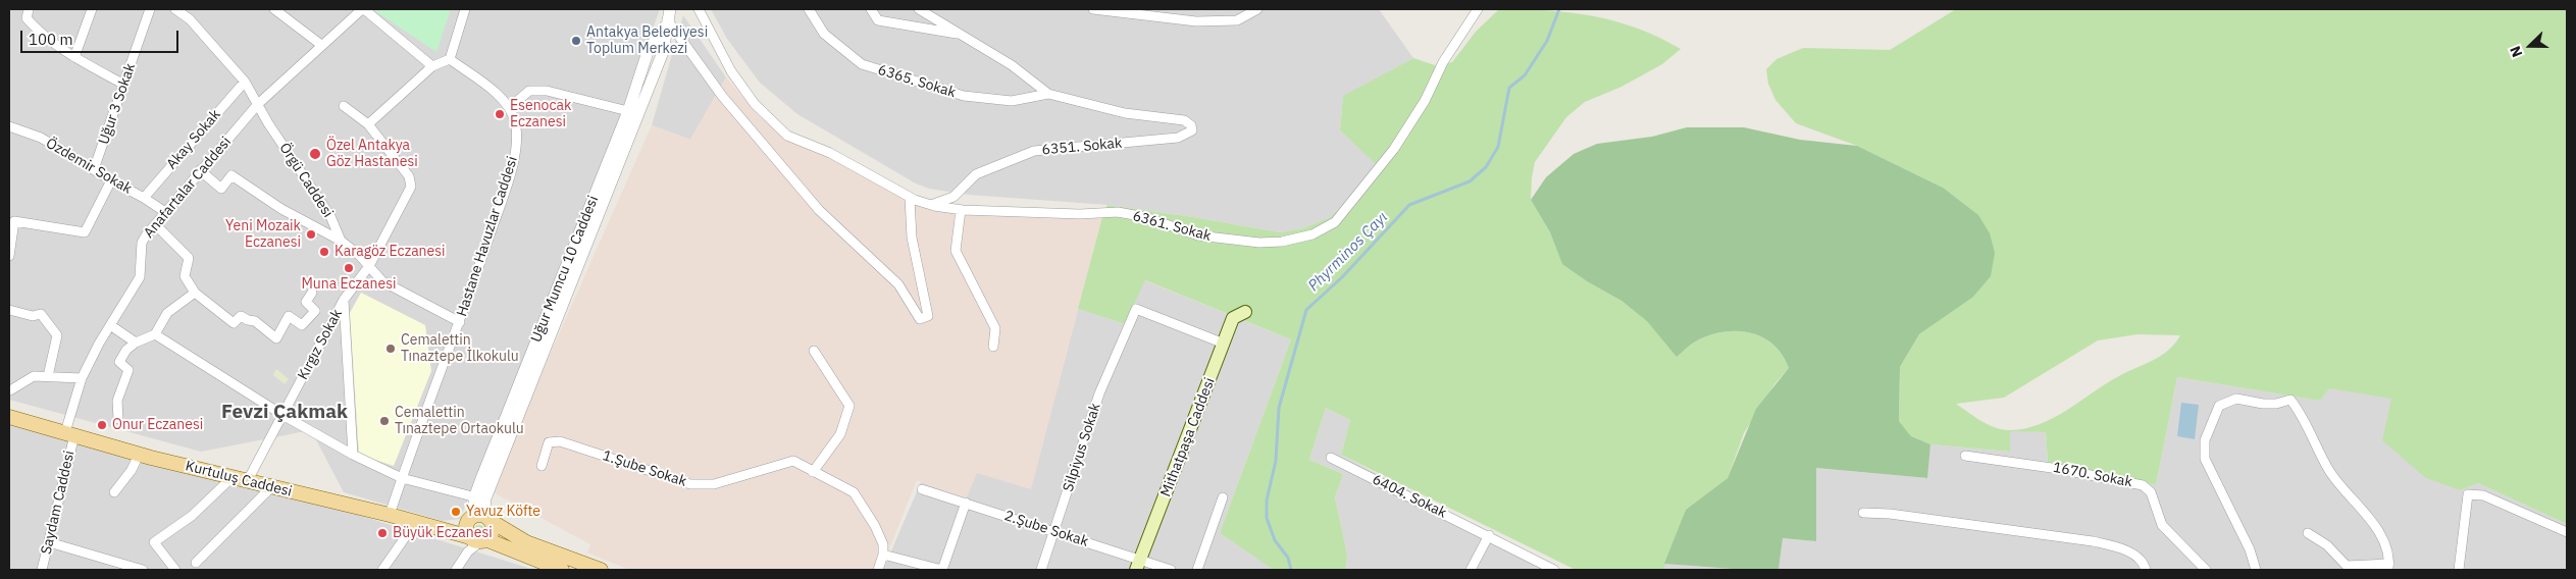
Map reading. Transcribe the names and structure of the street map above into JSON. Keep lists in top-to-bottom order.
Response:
{
  "streets": {
    "main road": ["Uğur Mumcu 10 Caddesi", "Mithatpaşa Caddesi", "Kurtuluş Caddesi"],
    "street": [
      "6365. Sokak",
      "Uğur 3 Sokak",
      "Akay Sokak",
      "6351. Sokak",
      "Özdemir Sokak",
      "Örgü Caddesi",
      "Anafartalar Caddesi",
      "6361. Sokak",
      "Hastane Havuzlar Caddesi",
      "Kırgız Sokak",
      "Silpiyus Sokak",
      "1.Şube Sokak",
      "1670. Sokak",
      "6404. Sokak",
      "Saydam Caddesi",
      "2.Şube Sokak"
    ]
  },
  "crossings": [
    ["6365. Sokak", "6351. Sokak"],
    ["Uğur 3 Sokak", "Özdemir Sokak"],
    ["Akay Sokak", "Özdemir Sokak"],
    ["Akay Sokak", "Örgü Caddesi"],
    ["6351. Sokak", "6361. Sokak"],
    ["Özdemir Sokak", "Anafartalar Caddesi"],
    ["Örgü Caddesi", "Anafartalar Caddesi"],
    ["Örgü Caddesi", "Hastane Havuzlar Caddesi"],
    ["Örgü Caddesi", "Kırgız Sokak"],
    ["Anafartalar Caddesi", "Kurtuluş Caddesi"],
    ["Anafartalar Caddesi", "Saydam Caddesi"],
    ["Hastane Havuzlar Caddesi", "Kurtuluş Caddesi"],
    ["Uğur Mumcu 10 Caddesi", "Kurtuluş Caddesi"],
    ["Kırgız Sokak", "Kurtuluş Caddesi"],
    ["Mithatpaşa Caddesi", "Silpiyus Sokak"],
    ["Mithatpaşa Caddesi", "2.Şube Sokak"],
    ["Silpiyus Sokak", "2.Şube Sokak"],
    ["Kurtuluş Caddesi", "Saydam Caddesi"]
  ],
  "districts": ["Fevzi Çakmak"],
  "water": ["Phyrminos Çayı"],
  "places": [
    "Antakya Belediyesi Toplum Merkezi",
    "Esenocak Eczanesi",
    "Özel Antakya Göz Hastanesi",
    "Yeni Mozaik Eczanesi",
    "Karagöz Eczanesi",
    "Muna Eczanesi",
    "Cemalettin Tınaztepe İlkokulu",
    "Cemalettin Tınaztepe Ortaokulu",
    "Onur Eczanesi",
    "Yavuz Köfte",
    "Büyük Eczanesi"
  ],
  "scale_bar": "100 m",
  "north": "left"
}
